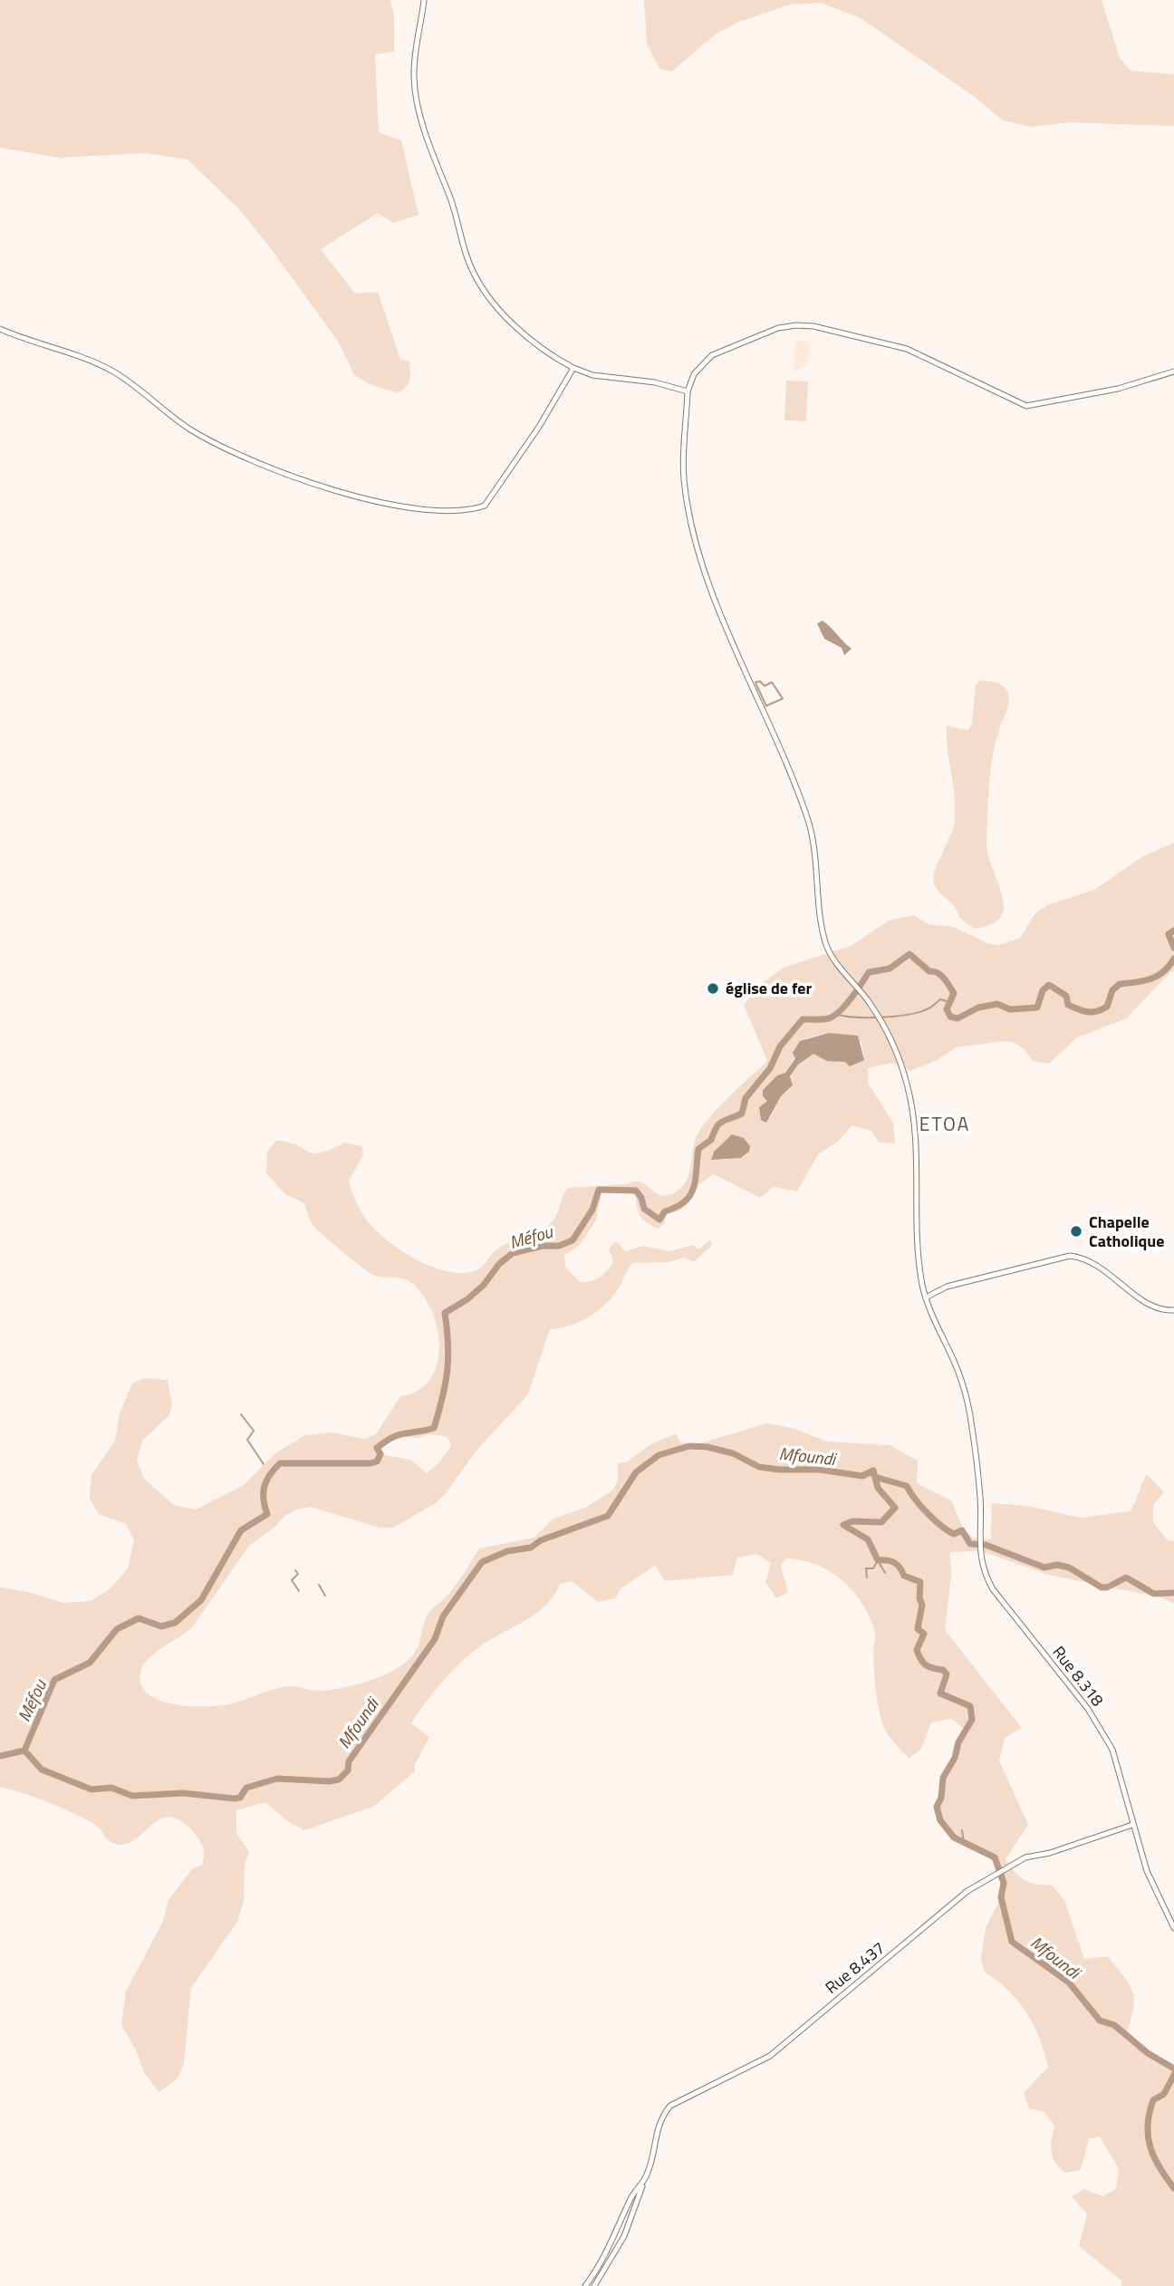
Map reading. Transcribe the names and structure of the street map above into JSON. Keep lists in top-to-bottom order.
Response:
{
  "streets": {
    "main road": ["Rue 8.318", "Rue 8.437"]
  },
  "crossings": [
    ["Rue 8.318", "Rue 8.437"]
  ],
  "districts": ["ETOA"],
  "water": ["Méfou", "Mfoundi"],
  "places": ["église de fer", "Chapelle Catholique"]
}
